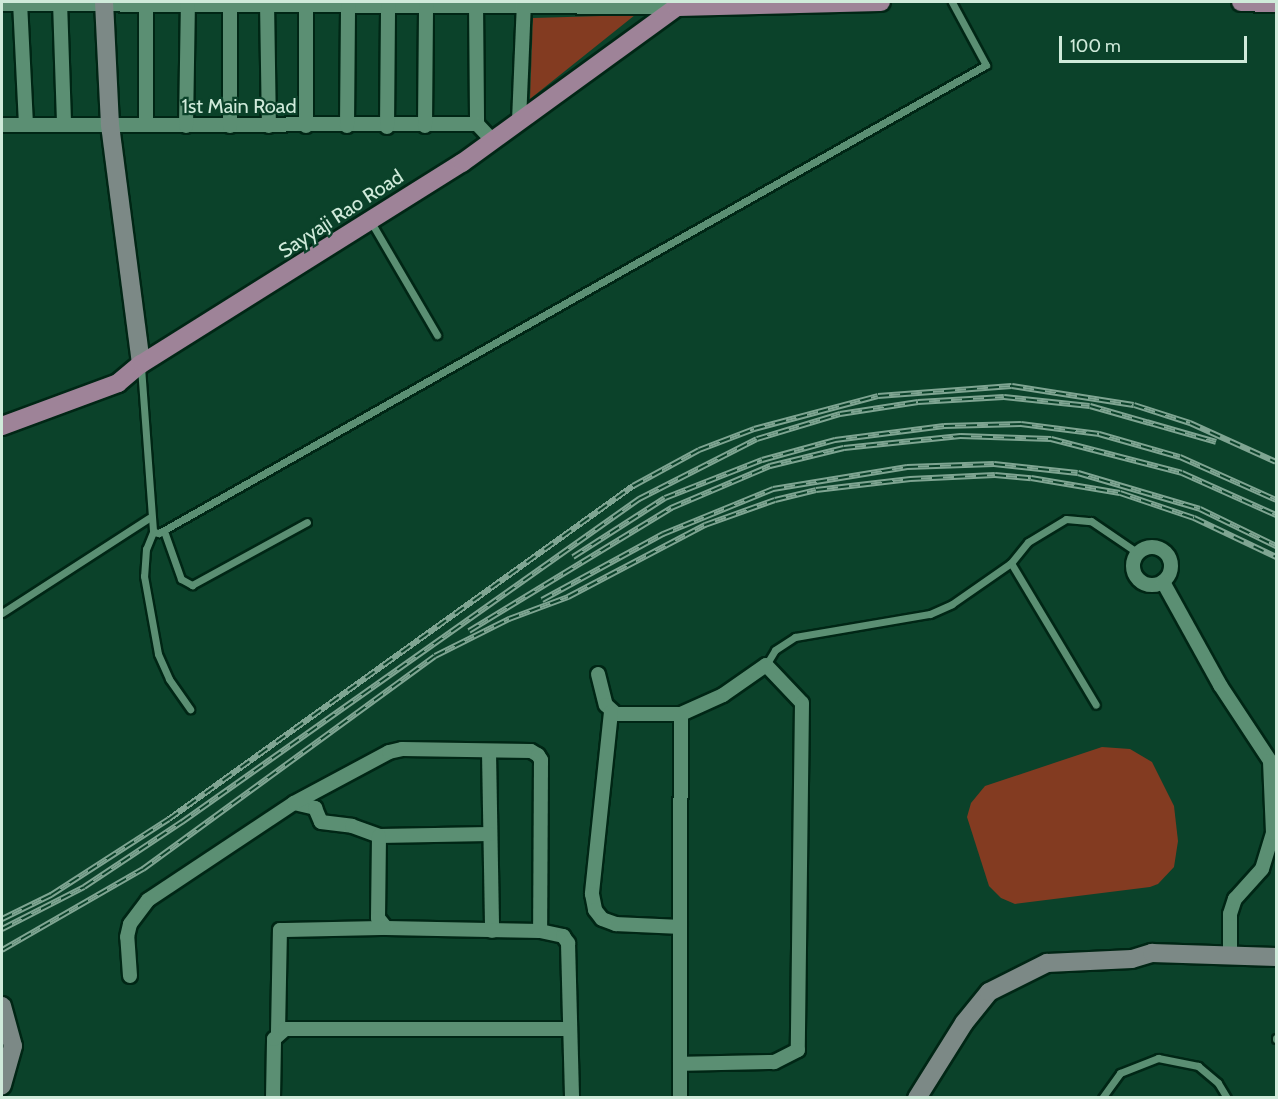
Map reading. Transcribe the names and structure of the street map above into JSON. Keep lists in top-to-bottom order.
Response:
{
  "streets": {
    "main road": ["Sayyaji Rao Road"],
    "street": ["1st Main Road"]
  },
  "scale_bar": "100 m"
}
